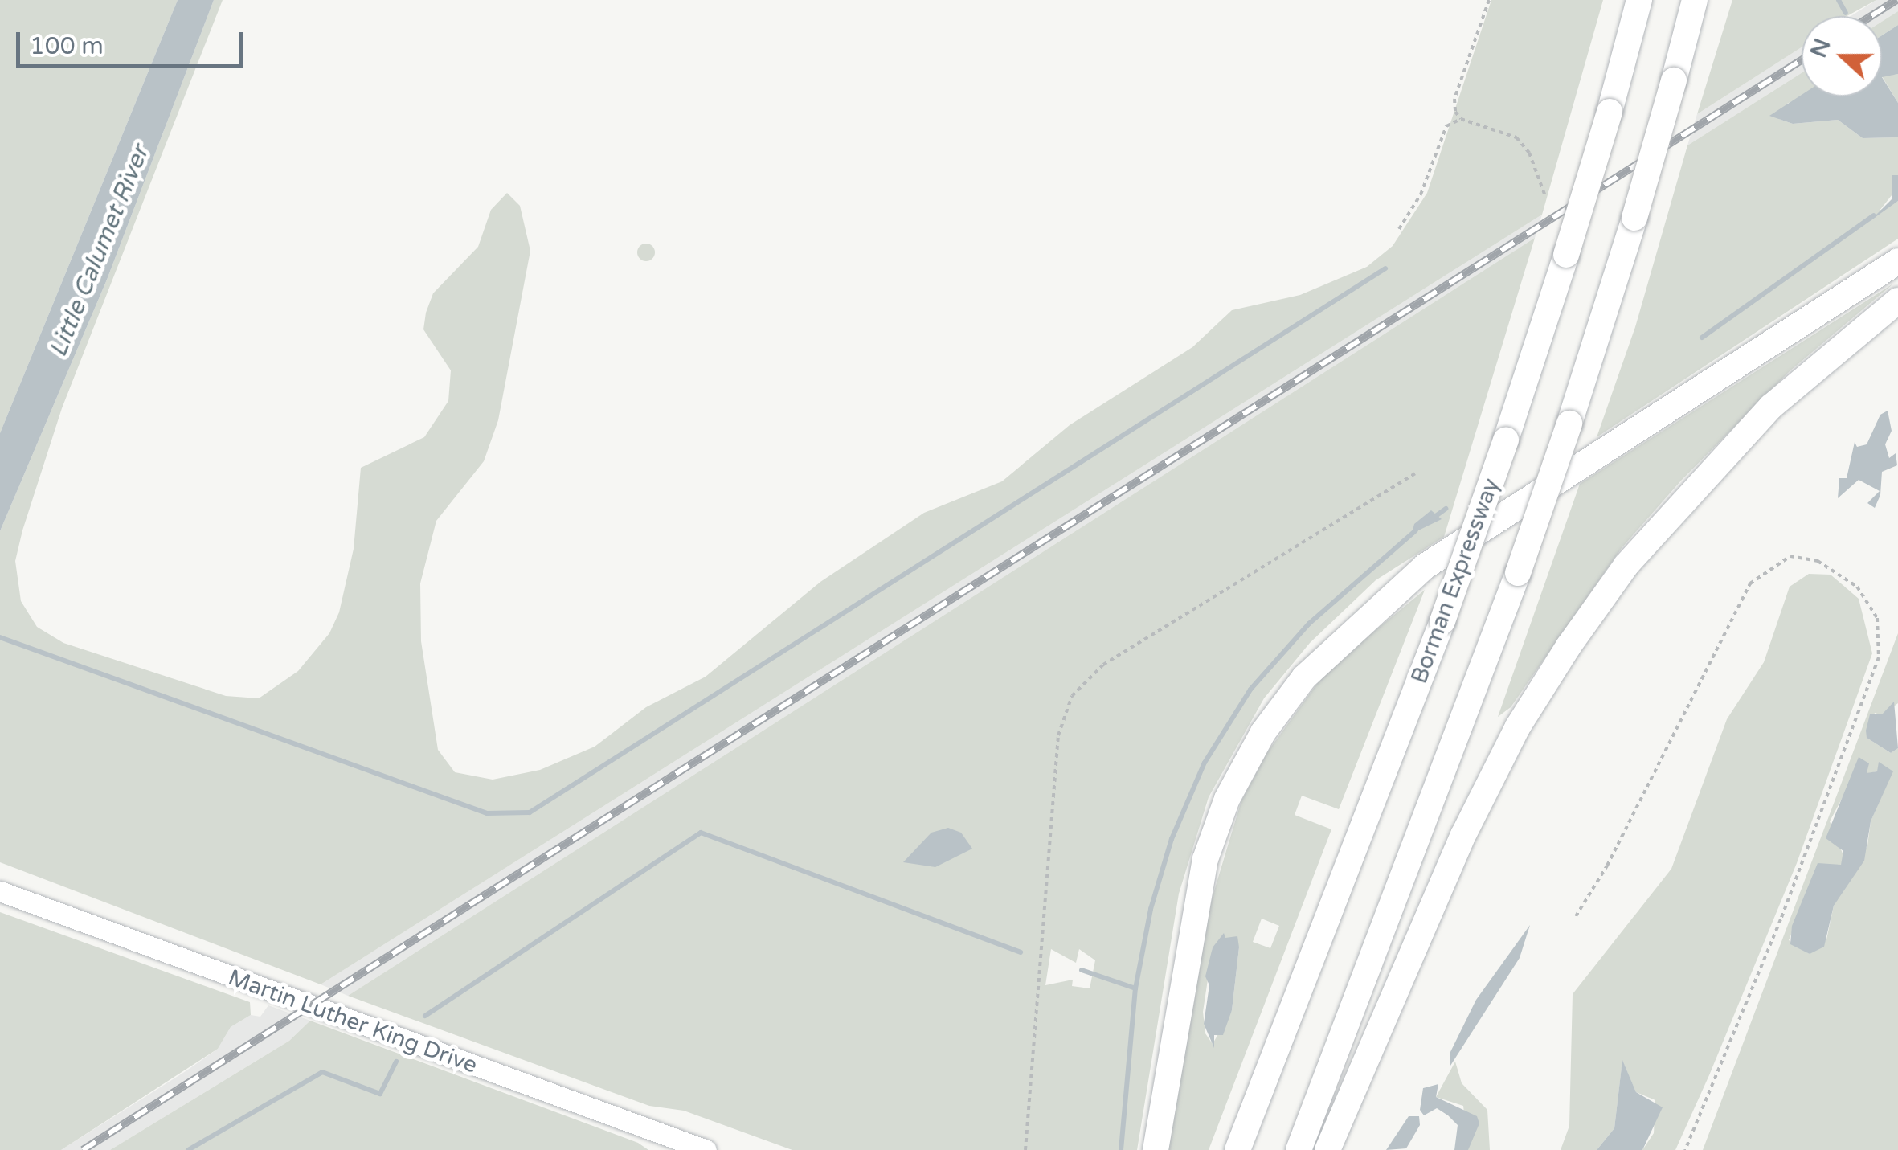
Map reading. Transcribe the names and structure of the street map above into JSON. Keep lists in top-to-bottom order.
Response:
{
  "streets": {
    "highway": ["Borman Expressway"],
    "main road": ["Martin Luther King Drive"]
  },
  "water": ["Little Calumet River"],
  "scale_bar": "100 m",
  "north": "left"
}
